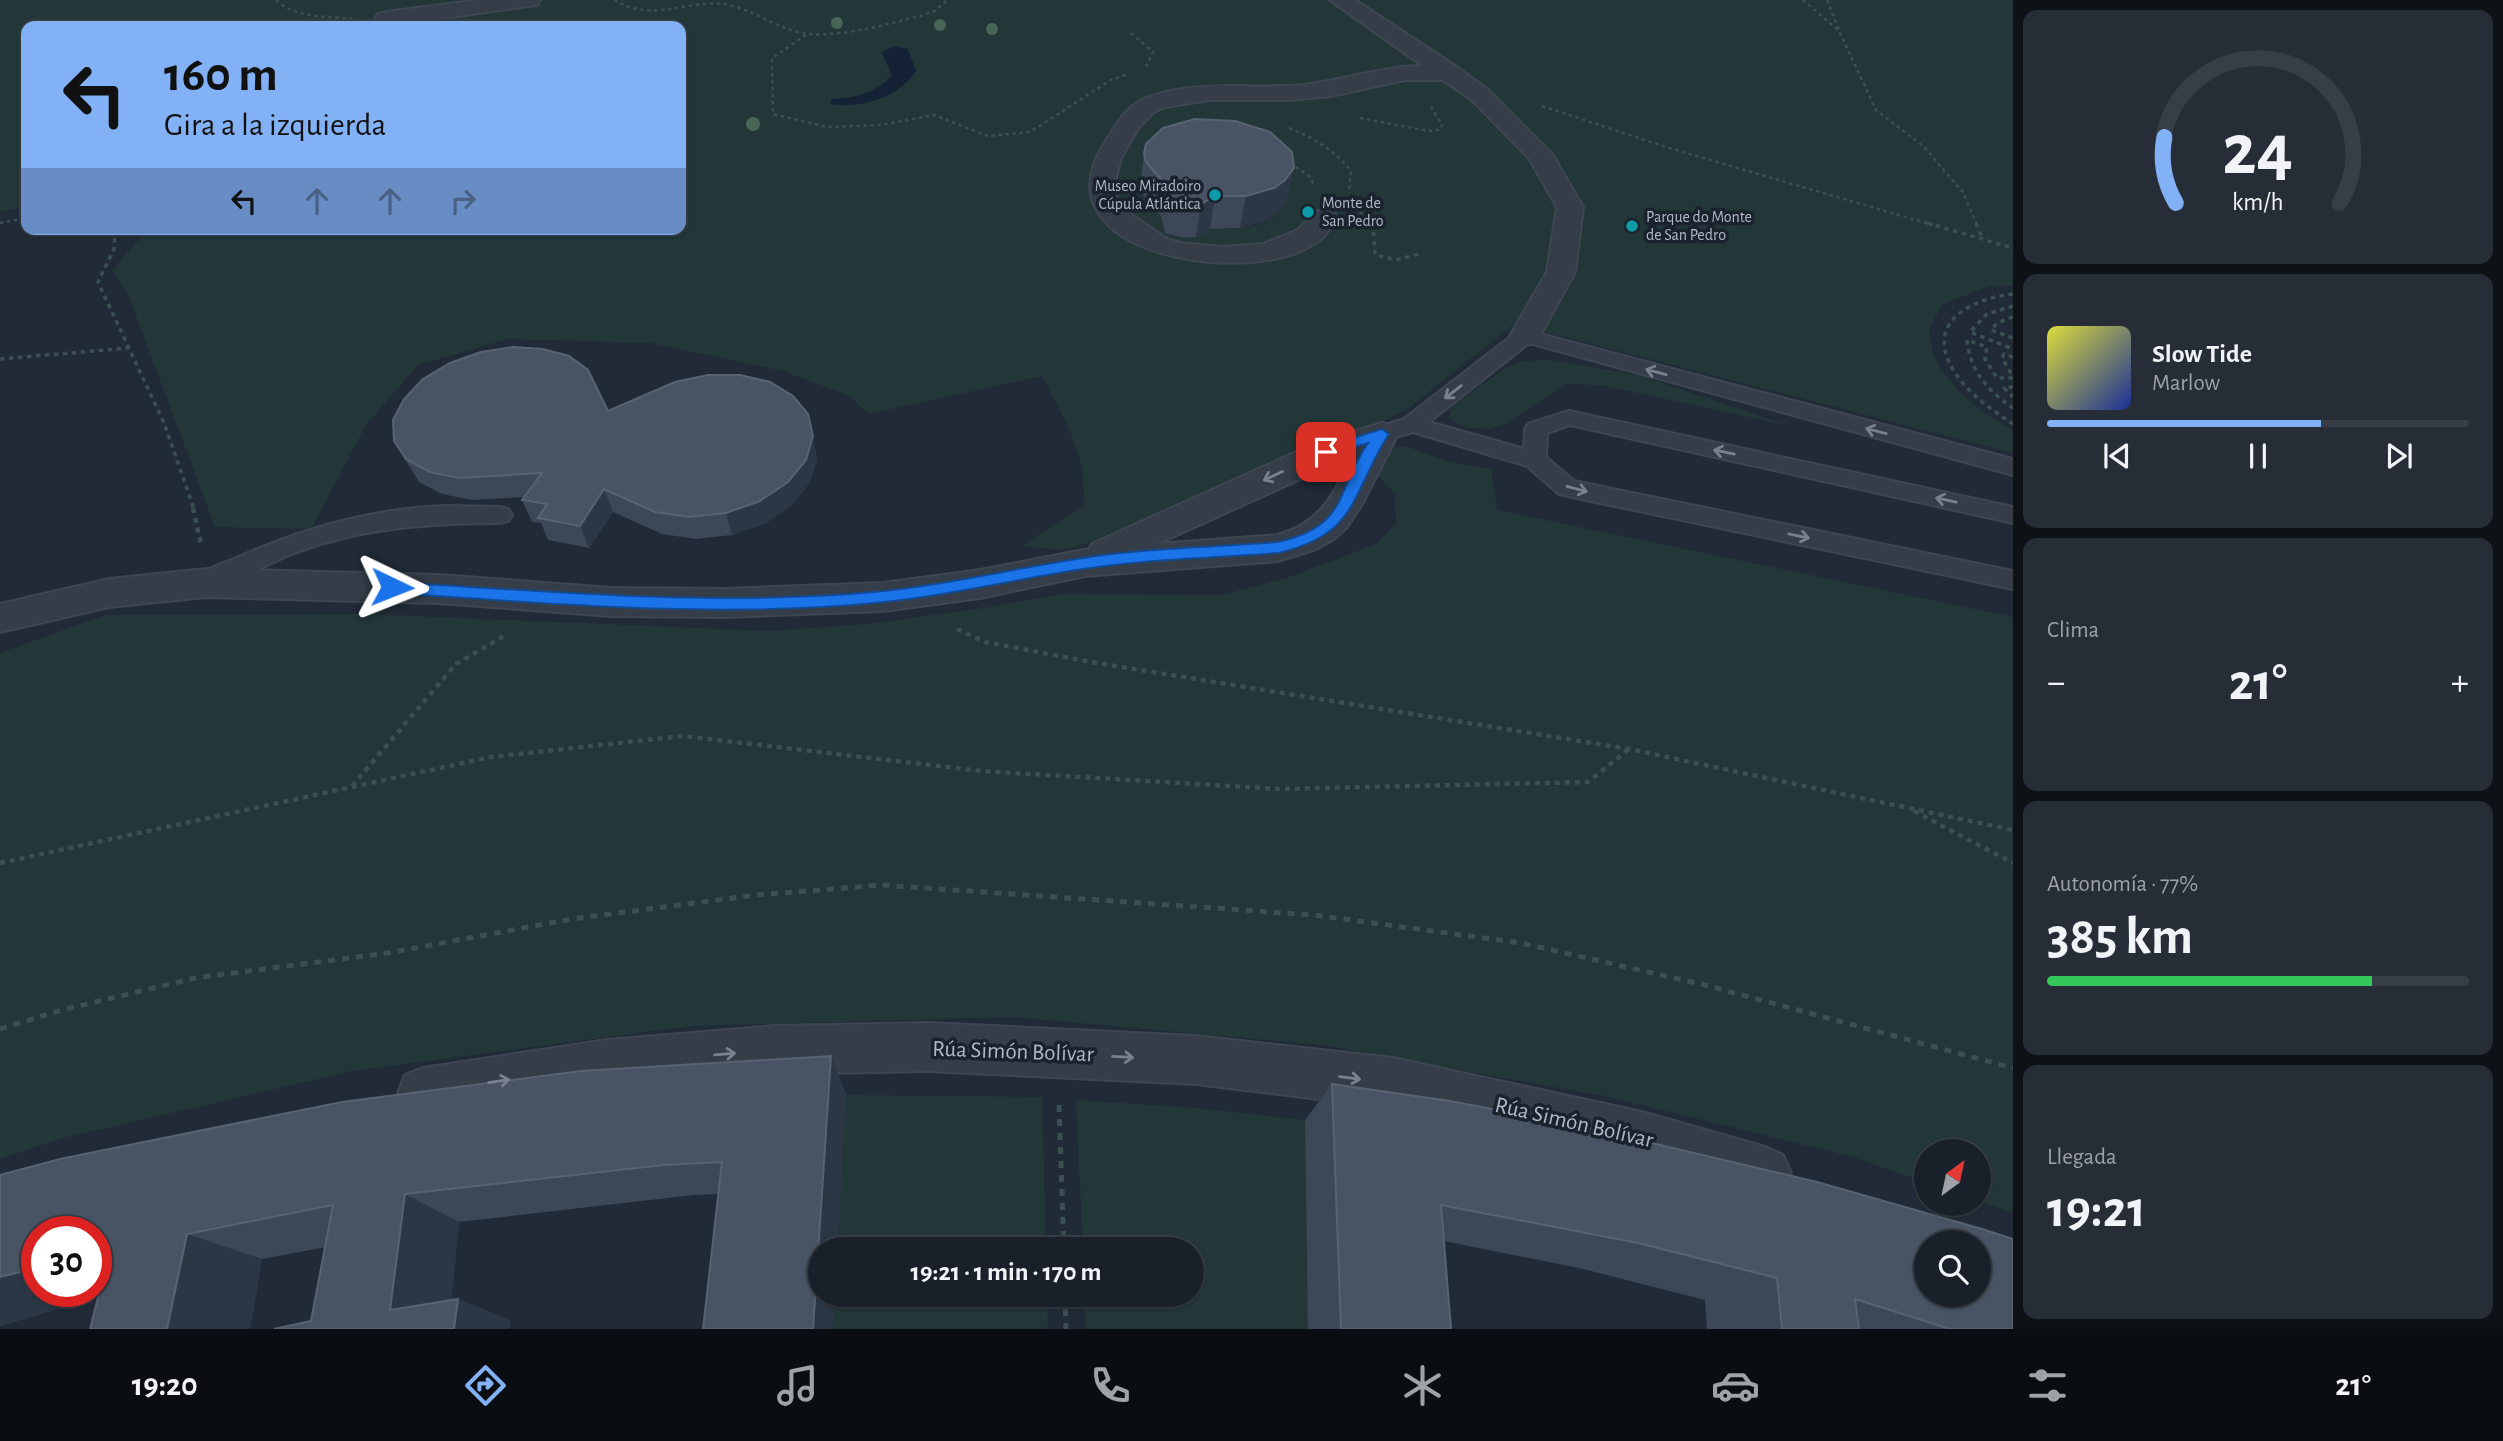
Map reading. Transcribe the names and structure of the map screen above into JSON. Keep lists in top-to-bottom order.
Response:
{
  "streets": {
    "street": ["Rúa Simón Bolívar"]
  },
  "one_way": ["Rúa Simón Bolívar"],
  "places": ["Museo Miradoiro Cúpula Atlántica", "Monte de San Pedro", "Parque do Monte de San Pedro"],
  "north": "top right",
  "page": {
    "turn": ["160 m", "Gira a la izquierda"],
    "song": ["Slow Tide", "Marlow"],
    "tile": [
      "Clima",
      ["Autonomía · 77%", "385 km"],
      ["Llegada", "19:21"]
    ],
    "heat": ["−", "21°", "+"],
    "limit": "30",
    "trip": "19:21 · 1 min · 170 m",
    "tabs": ["19:20", "21°"],
    "gauge": ["24", "km/h"]
  }
}
